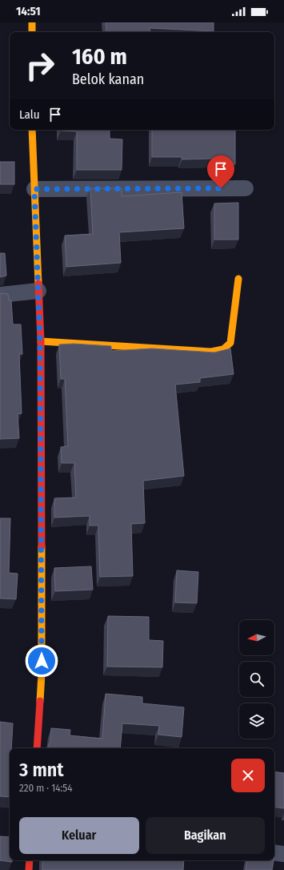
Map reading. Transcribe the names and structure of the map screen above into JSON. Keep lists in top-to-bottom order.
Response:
{
  "north": "left",
  "page": {
    "status": "14:51",
    "turn": ["160 m", "Belok kanan"],
    "then": "Lalu",
    "heading": ["3 mnt", "220 m · 14:54"],
    "buttons": ["Keluar", "Bagikan"]
  }
}
